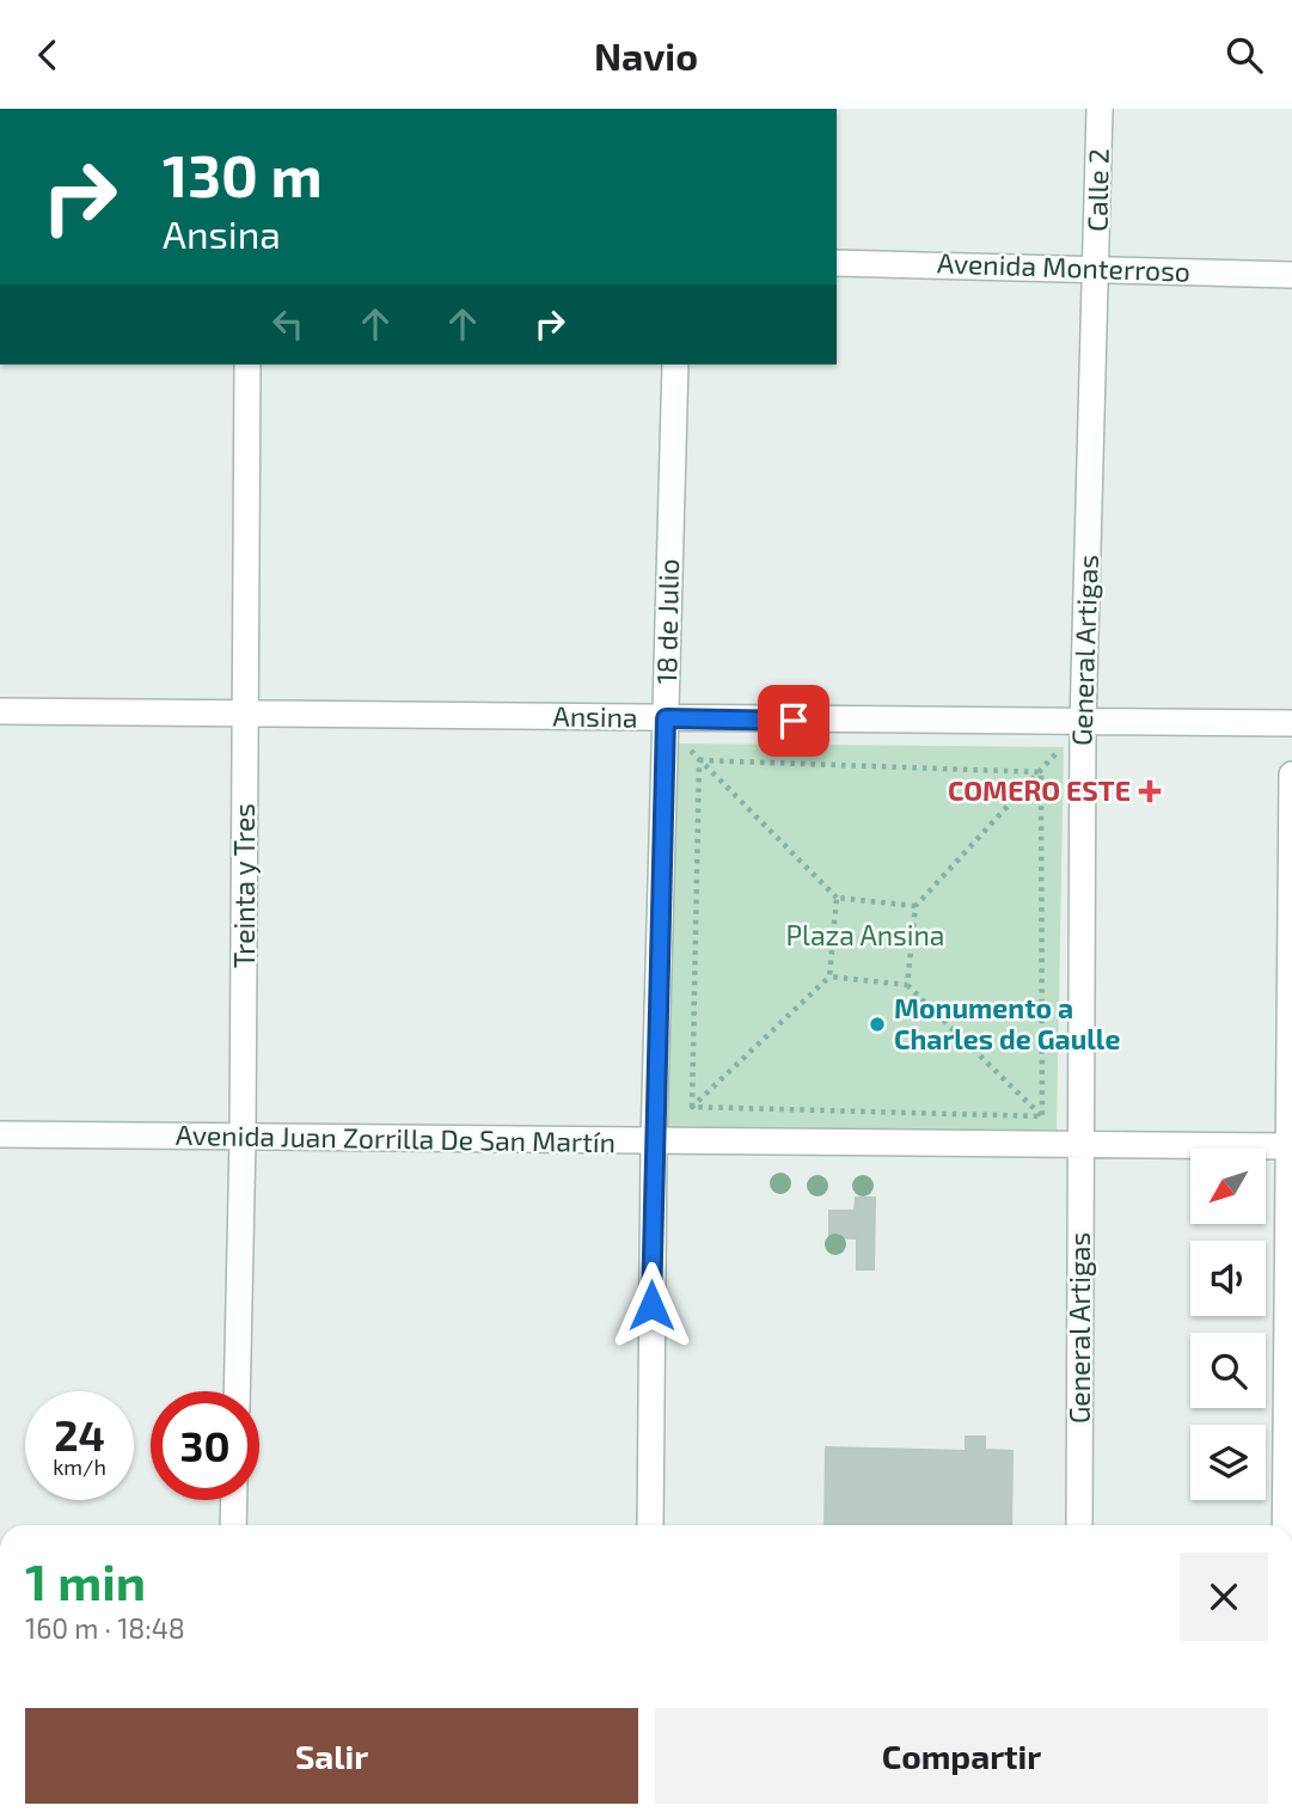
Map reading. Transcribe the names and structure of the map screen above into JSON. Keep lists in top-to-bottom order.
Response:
{
  "streets": {
    "street": [
      "Calle 2",
      "Avenida Monterroso",
      "18 de Julio",
      "General Artigas",
      "Ansina",
      "Treinta y Tres",
      "Avenida Juan Zorrilla De San Martín"
    ]
  },
  "crossings": [
    ["Calle 2", "Avenida Monterroso"],
    ["Calle 2", "General Artigas"],
    ["Avenida Monterroso", "General Artigas"],
    ["18 de Julio", "Ansina"],
    ["18 de Julio", "Avenida Juan Zorrilla De San Martín"],
    ["General Artigas", "Ansina"],
    ["General Artigas", "Avenida Juan Zorrilla De San Martín"],
    ["Ansina", "Treinta y Tres"],
    ["Treinta y Tres", "Avenida Juan Zorrilla De San Martín"]
  ],
  "parks": ["Plaza Ansina"],
  "places": {
    "health": ["COMERO ESTE"],
    "other": ["Monumento a Charles de Gaulle"]
  },
  "north": "bottom left",
  "page": {
    "header": "Navio",
    "turn": ["130 m", "Ansina"],
    "speed": "24 km/h",
    "limit": "30",
    "heading": ["1 min", "160 m · 18:48"],
    "buttons": ["Salir", "Compartir"]
  }
}
